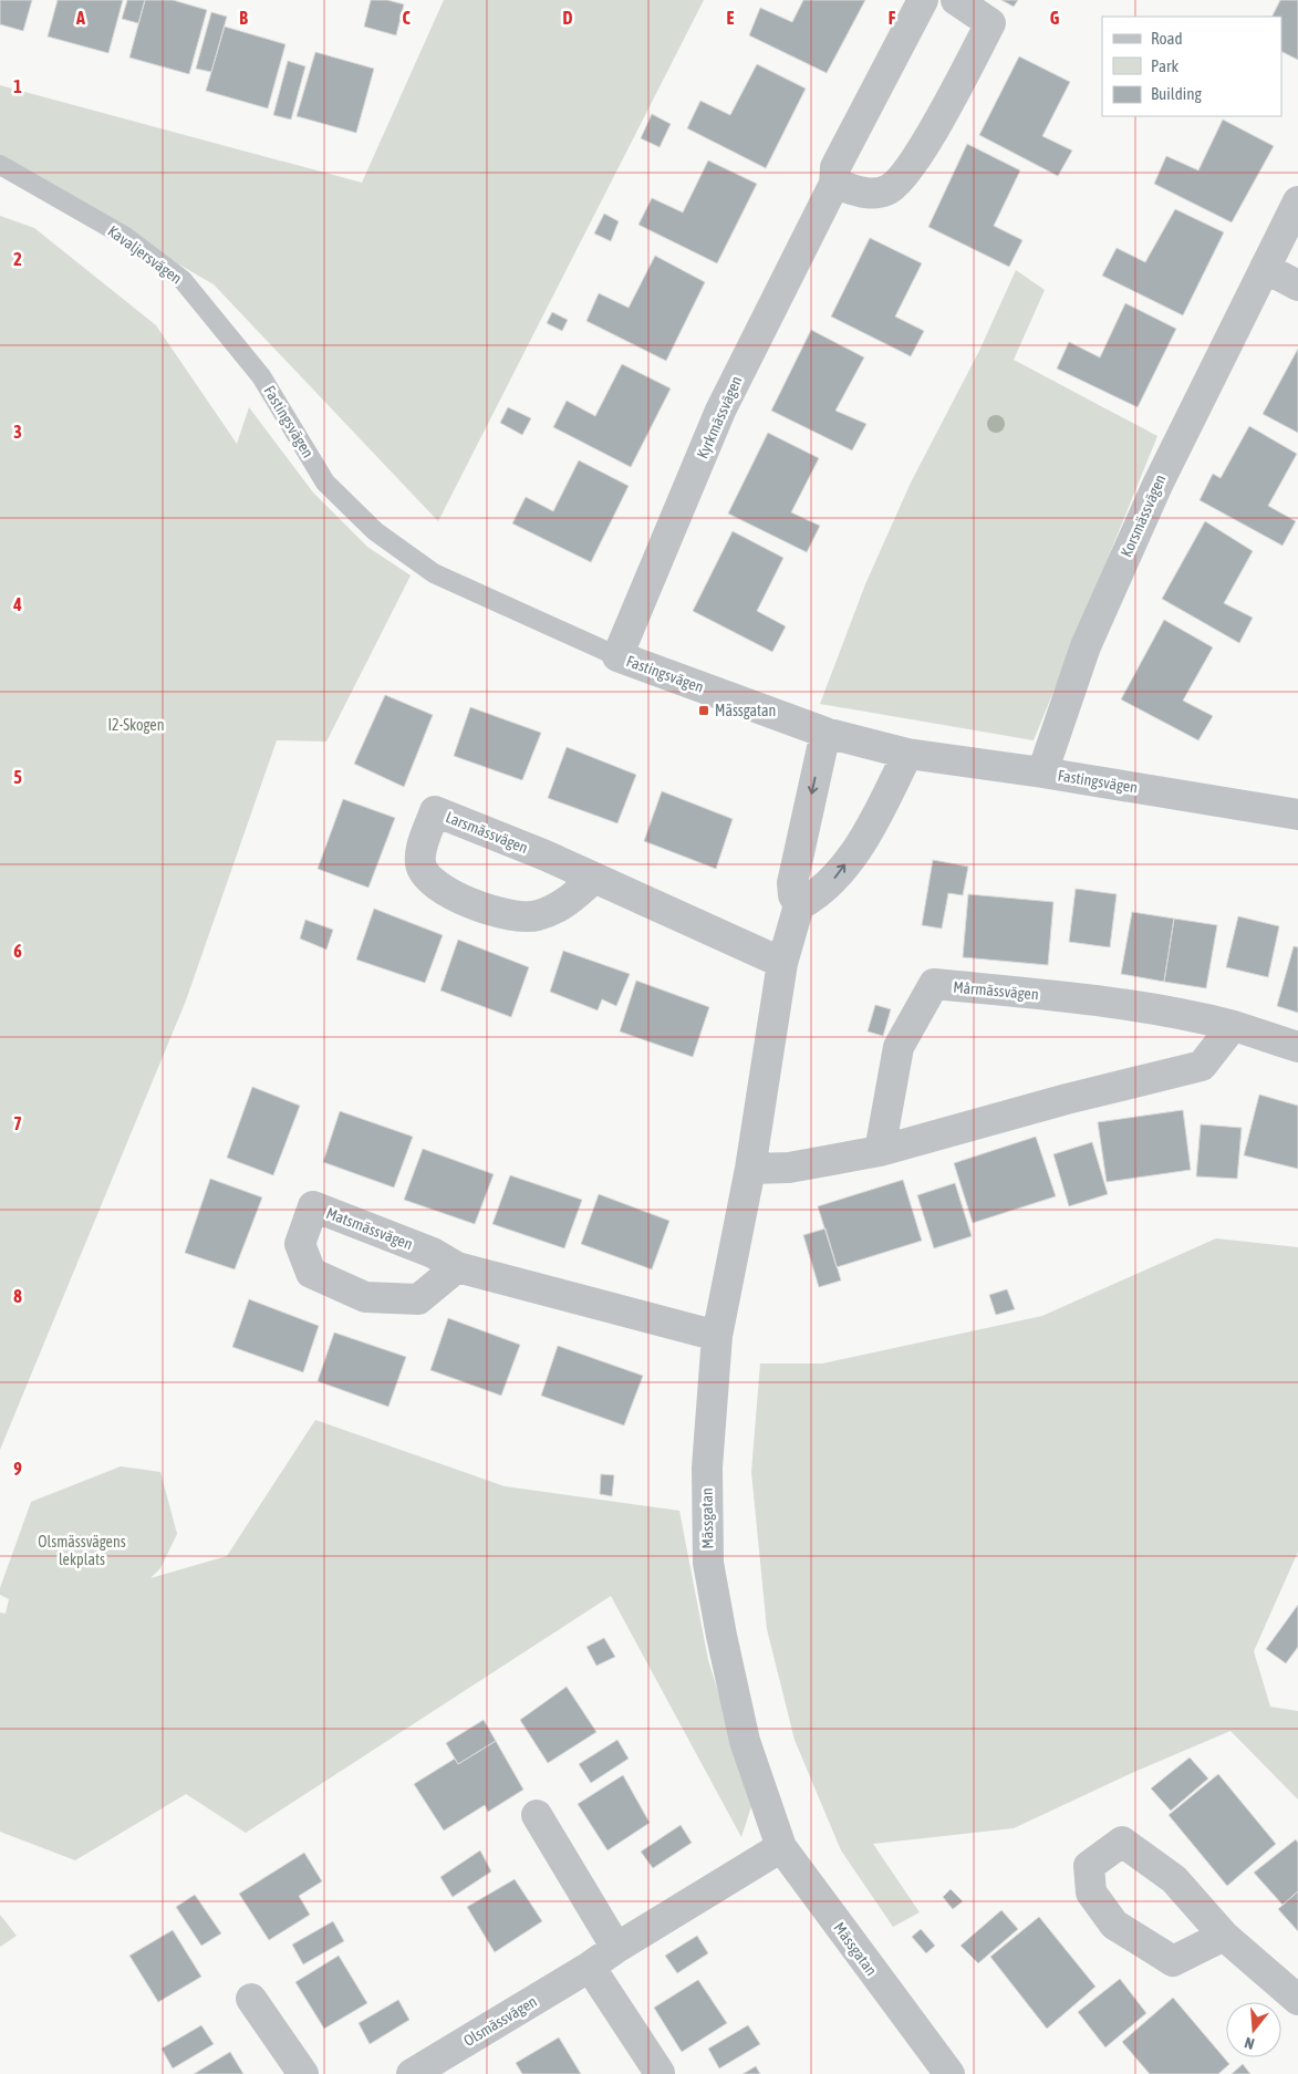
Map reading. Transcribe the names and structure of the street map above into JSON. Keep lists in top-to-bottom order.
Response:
{
  "streets": {
    "street": [
      "Kyrkmässvägen",
      "Fastingsvägen",
      "Korsmässvägen",
      "Larsmässvägen",
      "Mårmässvägen",
      "Matsmässvägen",
      "Mässgatan",
      "Olsmässvägen"
    ],
    "lane": ["Kavaljersvägen"]
  },
  "crossings": [
    ["Kavaljersvägen", "Fastingsvägen"],
    ["Kyrkmässvägen", "Fastingsvägen"],
    ["Fastingsvägen", "Korsmässvägen"],
    ["Fastingsvägen", "Mässgatan"],
    ["Larsmässvägen", "Mässgatan"],
    ["Matsmässvägen", "Mässgatan"],
    ["Mässgatan", "Olsmässvägen"]
  ],
  "parks": ["I2-Skogen", "Olsmässvägens lekplats"],
  "places": {
    "transit": ["Mässgatan"]
  },
  "legend": ["Road", "Park", "Building"],
  "north": "bottom",
  "grid": {
    "columns": [
      "A",
      "B",
      "C",
      "D",
      "E",
      "F",
      "G"
    ],
    "rows": [
      "1",
      "2",
      "3",
      "4",
      "5",
      "6",
      "7",
      "8",
      "9"
    ]
  }
}
